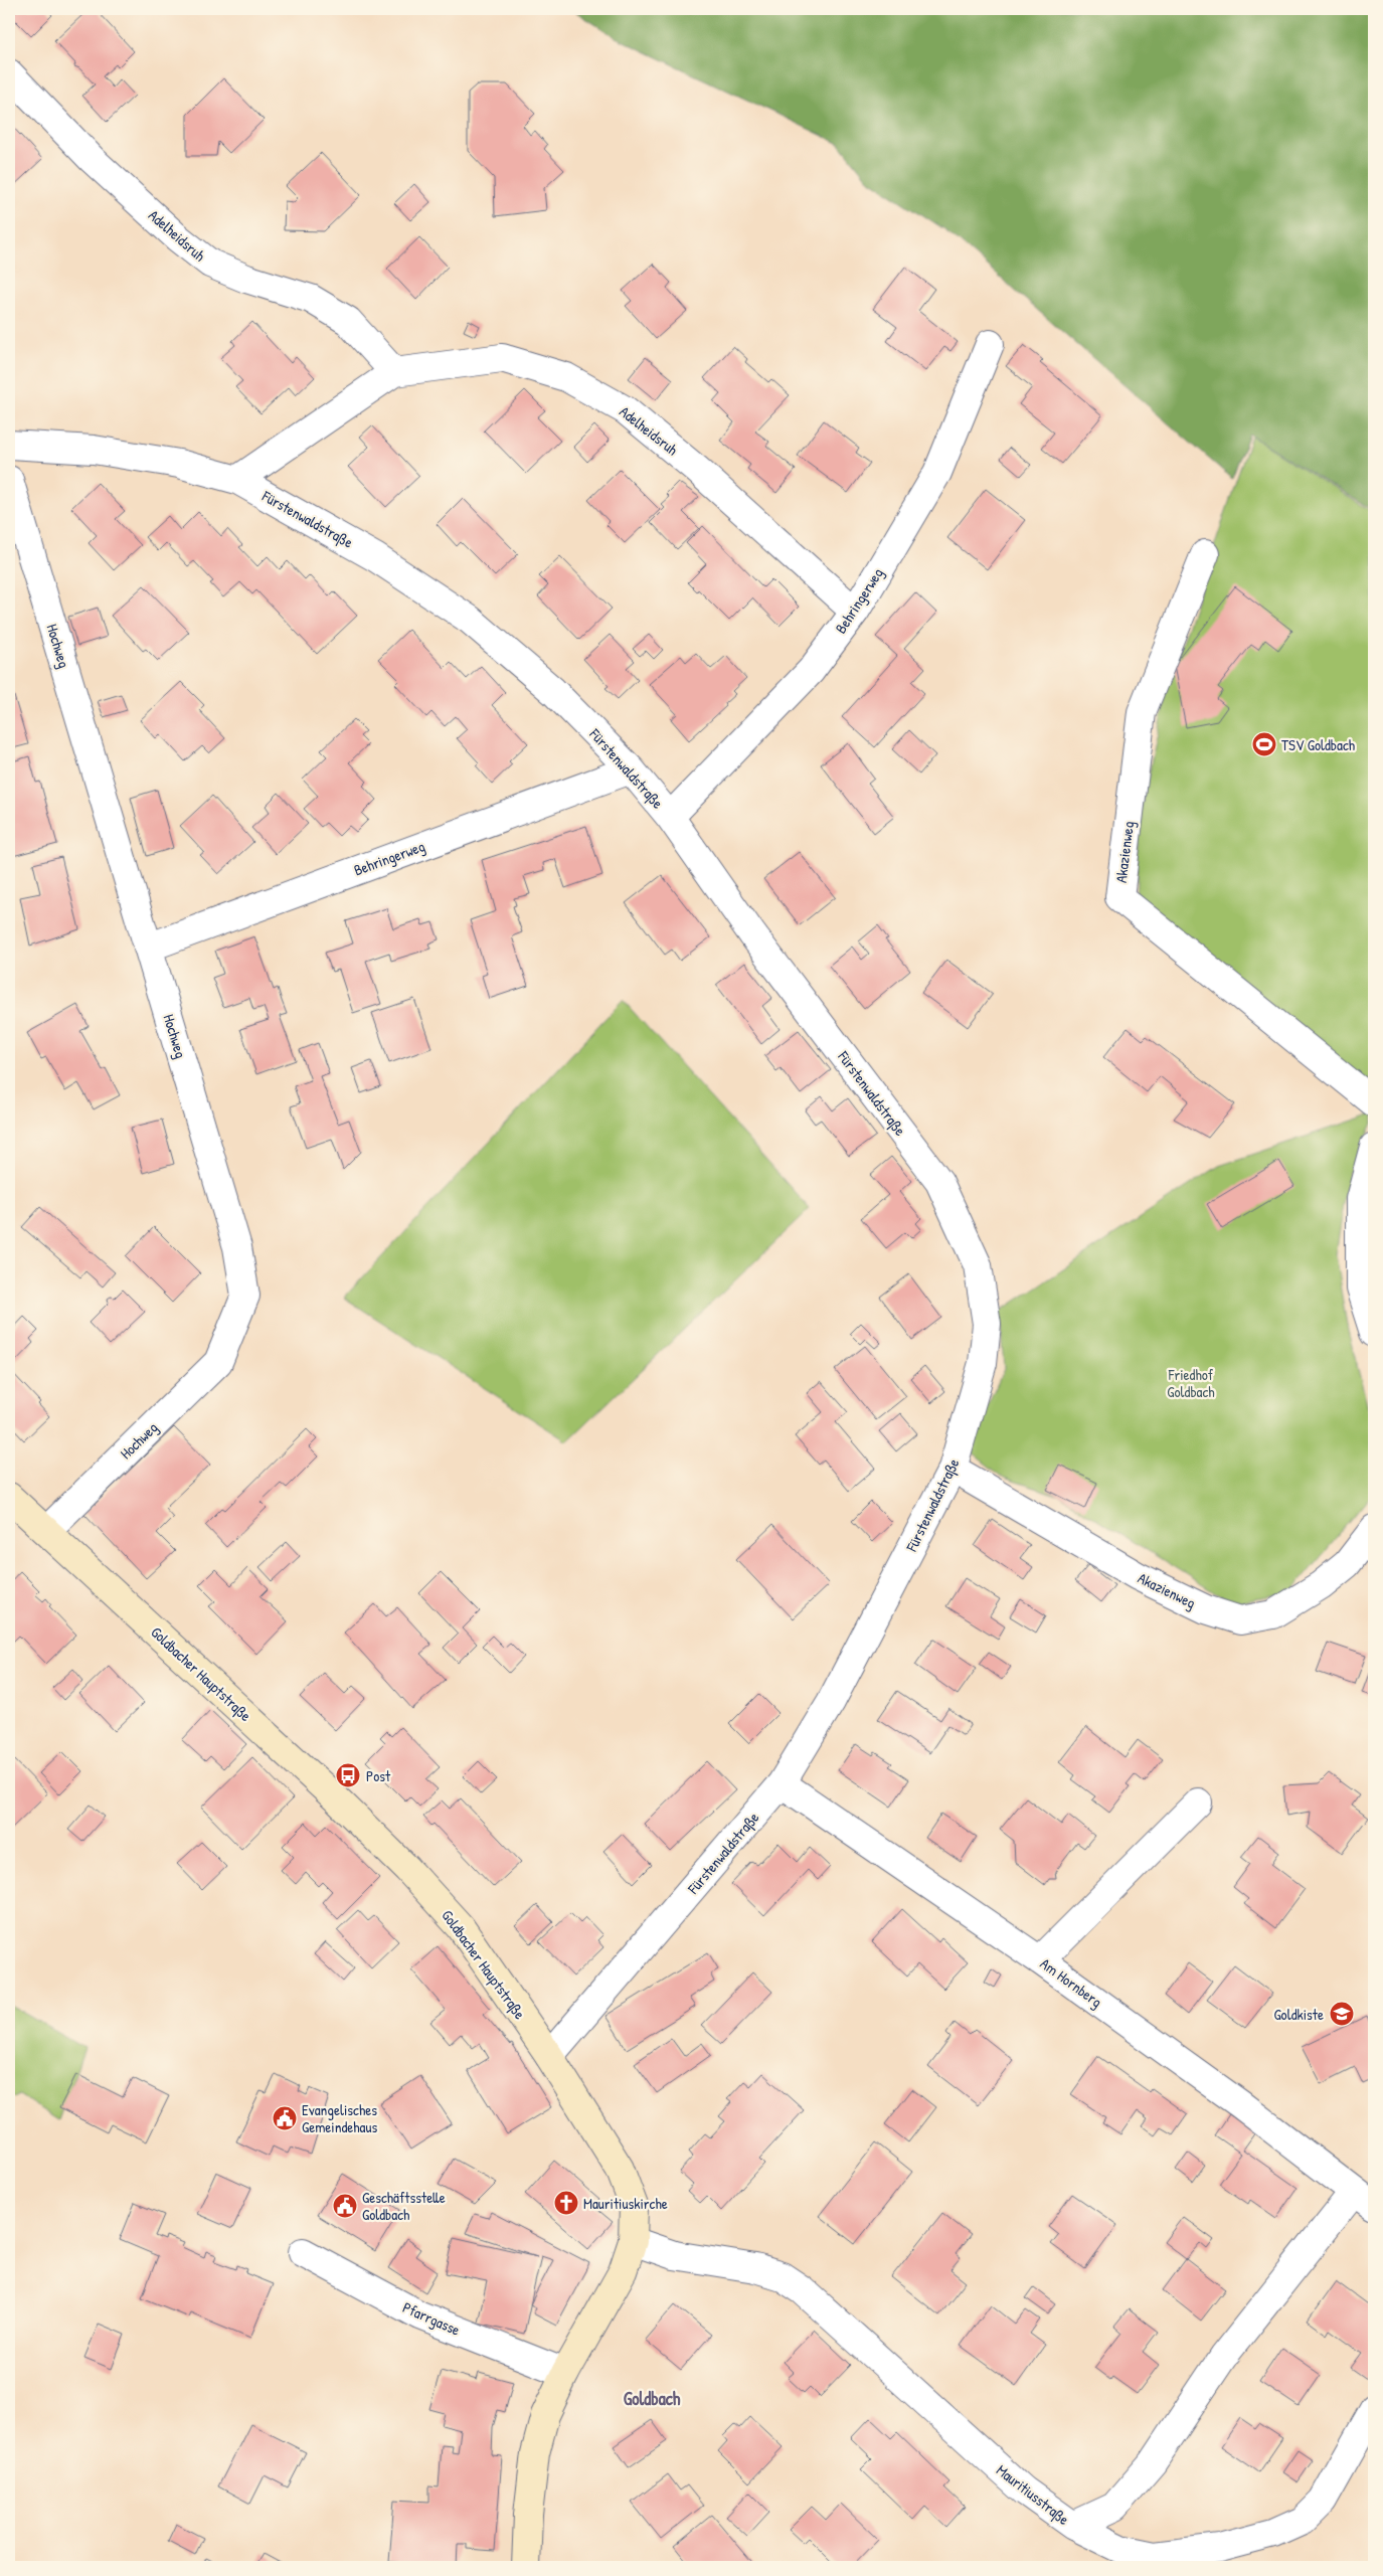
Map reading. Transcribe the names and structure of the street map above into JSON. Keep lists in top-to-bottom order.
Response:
{
  "streets": {
    "street": [
      "Adelheidsruh",
      "Fürstenwaldstraße",
      "Behringerweg",
      "Hochweg",
      "Akazienweg",
      "Goldbacher Hauptstraße",
      "Am Hornberg",
      "Pfarrgasse",
      "Mauritiusstraße"
    ]
  },
  "crossings": [
    ["Adelheidsruh", "Fürstenwaldstraße"],
    ["Adelheidsruh", "Behringerweg"],
    ["Fürstenwaldstraße", "Behringerweg"],
    ["Fürstenwaldstraße", "Akazienweg"],
    ["Fürstenwaldstraße", "Goldbacher Hauptstraße"],
    ["Fürstenwaldstraße", "Am Hornberg"],
    ["Behringerweg", "Hochweg"],
    ["Hochweg", "Goldbacher Hauptstraße"],
    ["Goldbacher Hauptstraße", "Pfarrgasse"],
    ["Goldbacher Hauptstraße", "Mauritiusstraße"],
    ["Am Hornberg", "Mauritiusstraße"]
  ],
  "districts": ["Goldbach"],
  "parks": ["Friedhof Goldbach"],
  "places": {
    "sports": ["TSV Goldbach"],
    "bus stop": ["Post"],
    "school or university": ["Goldkiste"],
    "public building": ["Evangelisches Gemeindehaus", "Geschäftsstelle Goldbach"],
    "church": ["Mauritiuskirche"]
  }
}
